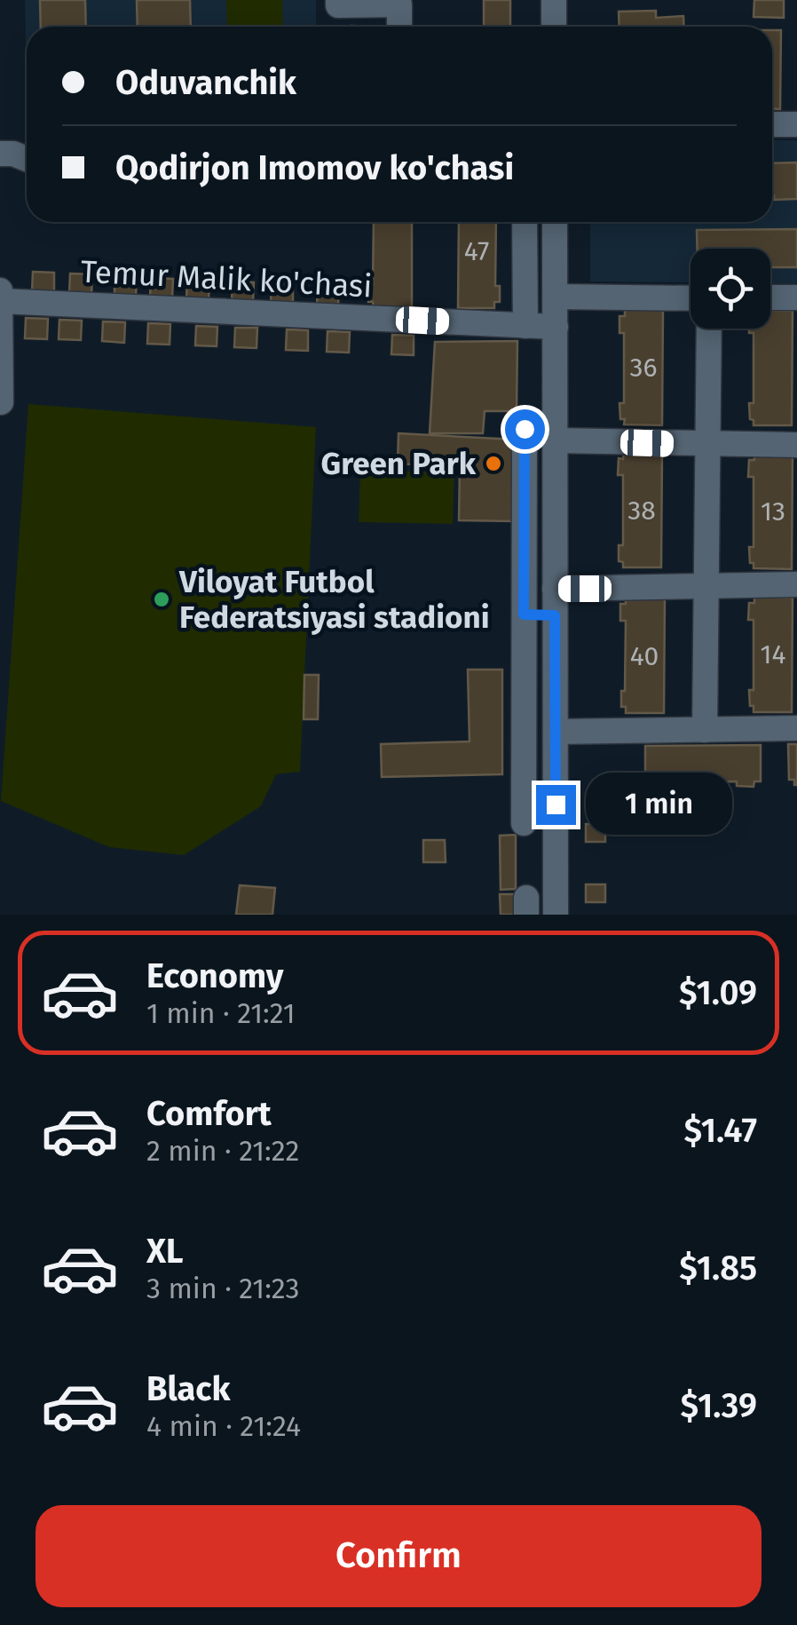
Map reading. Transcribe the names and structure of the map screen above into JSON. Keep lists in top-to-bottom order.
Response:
{
  "streets": {
    "street": ["Temur Malik ko'chasi"]
  },
  "places": ["Green Park", "Viloyat Futbol Federatsiyasi stadioni"],
  "house_numbers": [
    "47",
    "36",
    "38",
    "13",
    "14",
    "40"
  ],
  "page": {
    "banner": ["Oduvanchik", "Qodirjon Imomov ko'chasi"],
    "bubble": "1 min",
    "list": [
      {
        "name": "Economy",
        "note": "1 min · 21:21",
        "value": "$1.09"
      },
      {
        "name": "Comfort",
        "note": "2 min · 21:22",
        "value": "$1.47"
      },
      {
        "name": "XL",
        "note": "3 min · 21:23",
        "value": "$1.85"
      },
      {
        "name": "Black",
        "note": "4 min · 21:24",
        "value": "$1.39"
      }
    ],
    "buttons": "Confirm"
  }
}
